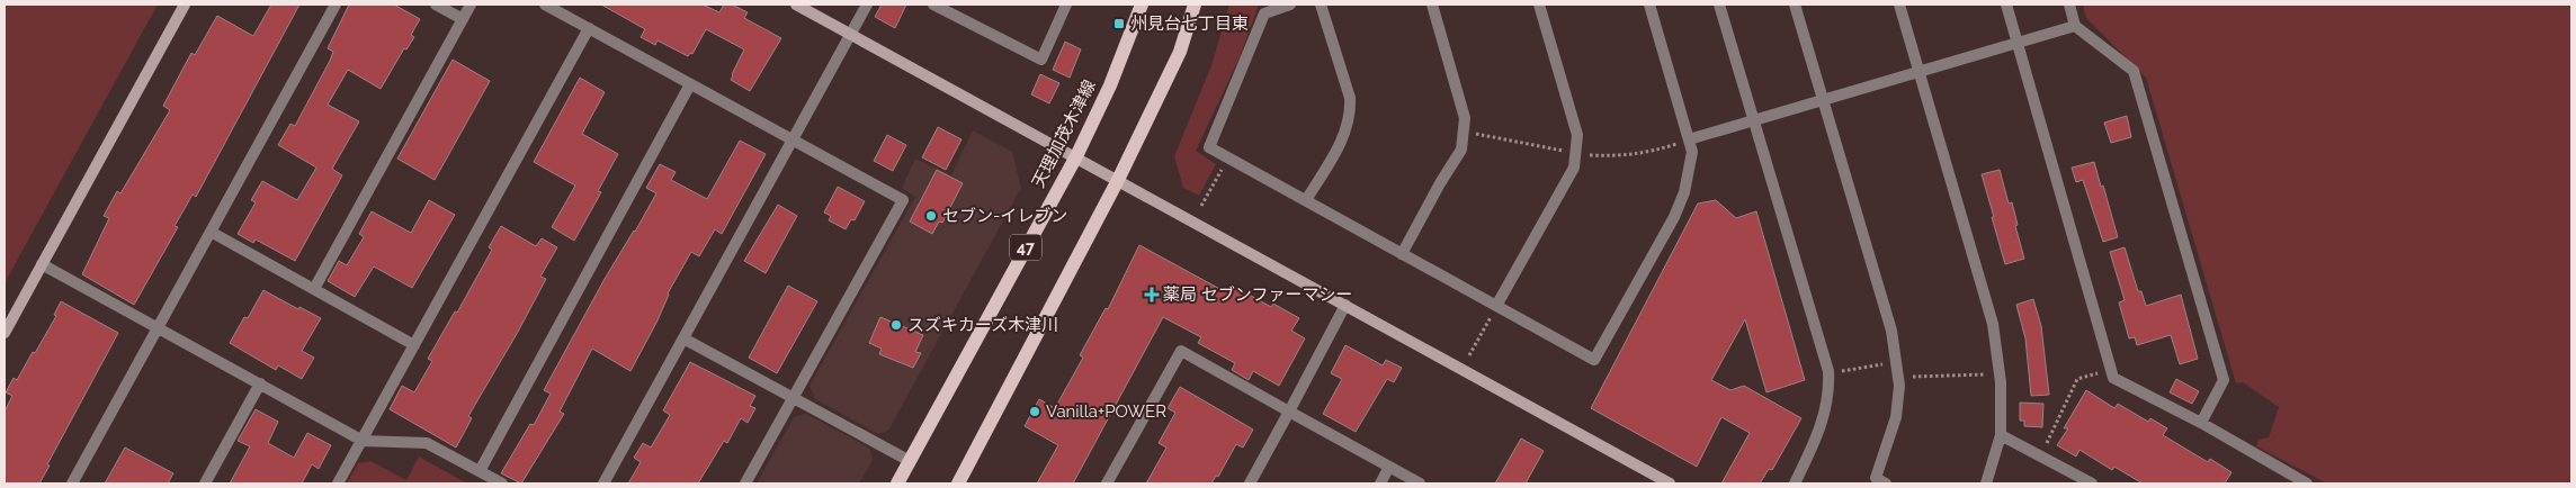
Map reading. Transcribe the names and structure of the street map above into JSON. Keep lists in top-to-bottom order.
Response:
{
  "streets": {
    "main road": ["天理加茂木津線", "47"]
  },
  "places": {
    "transit": ["州見台七丁目東"],
    "other": ["セブン-イレブン", "スズキカーズ木津川", "Vanilla+POWER"],
    "health": ["薬局 セブンファーマシー"]
  }
}
